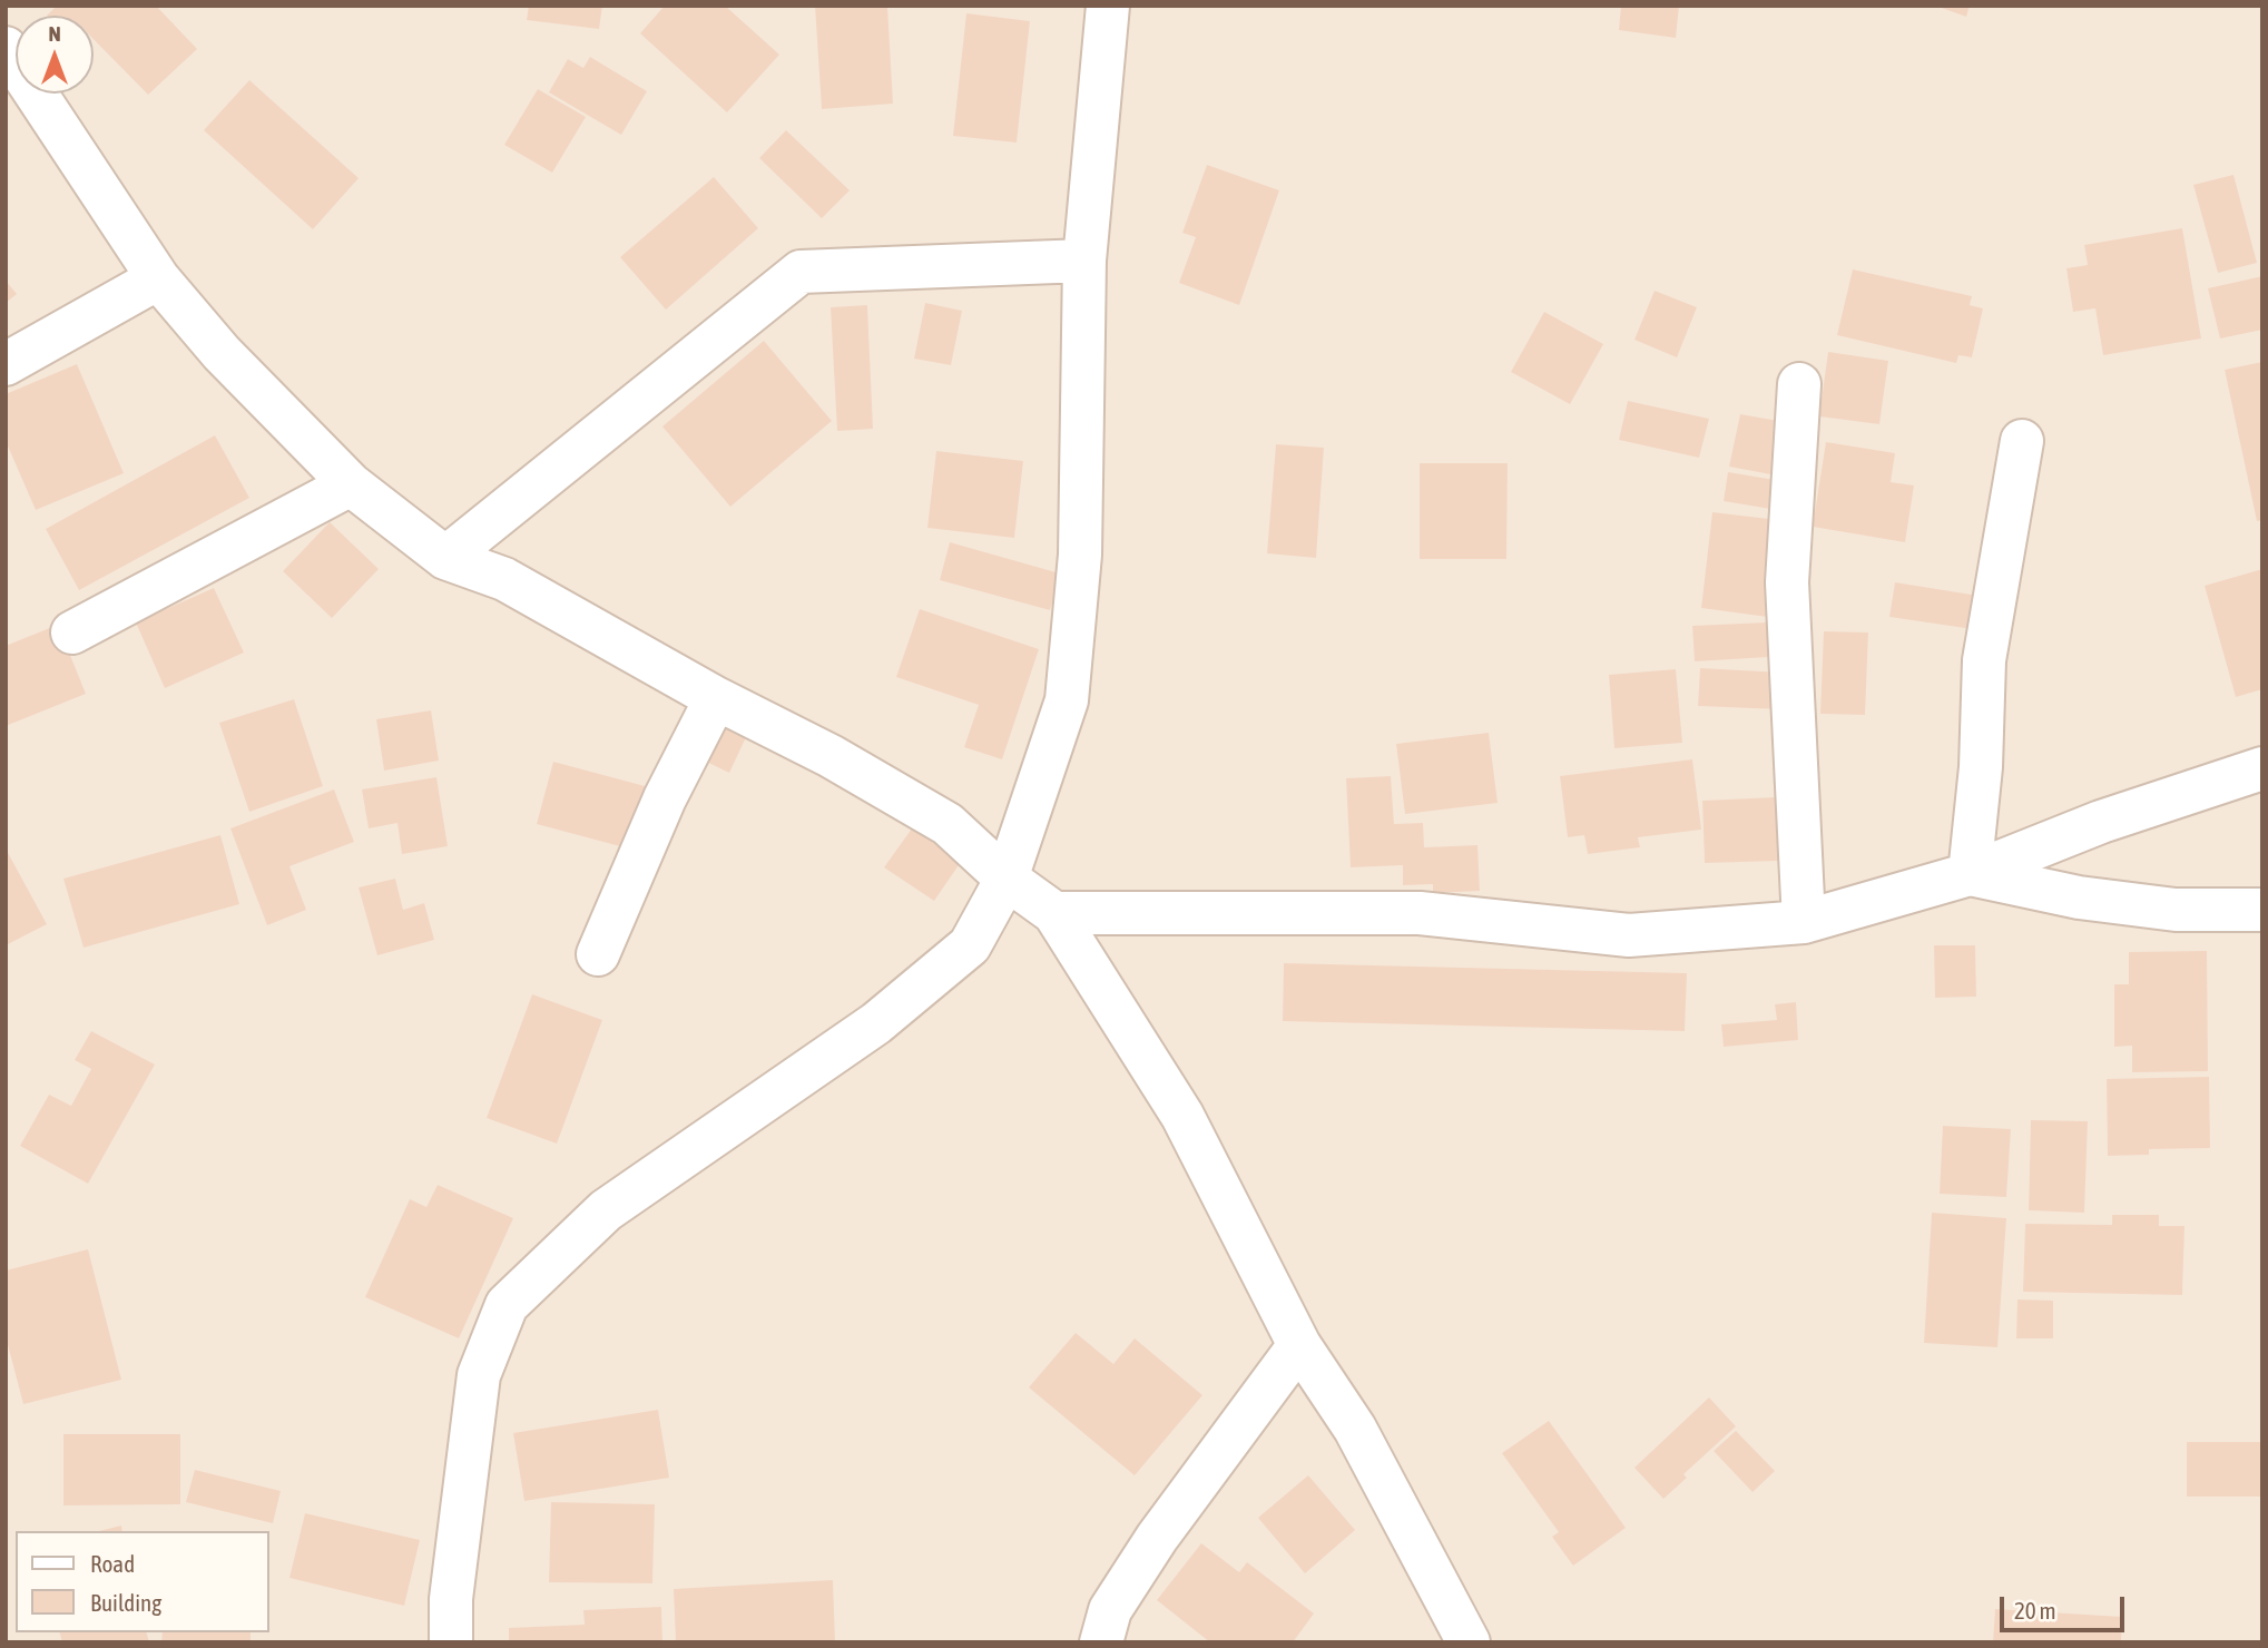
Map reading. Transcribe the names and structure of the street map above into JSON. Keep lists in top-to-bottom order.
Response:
{
  "legend": ["Road", "Building"],
  "scale_bar": "20 m",
  "north": "top"
}
